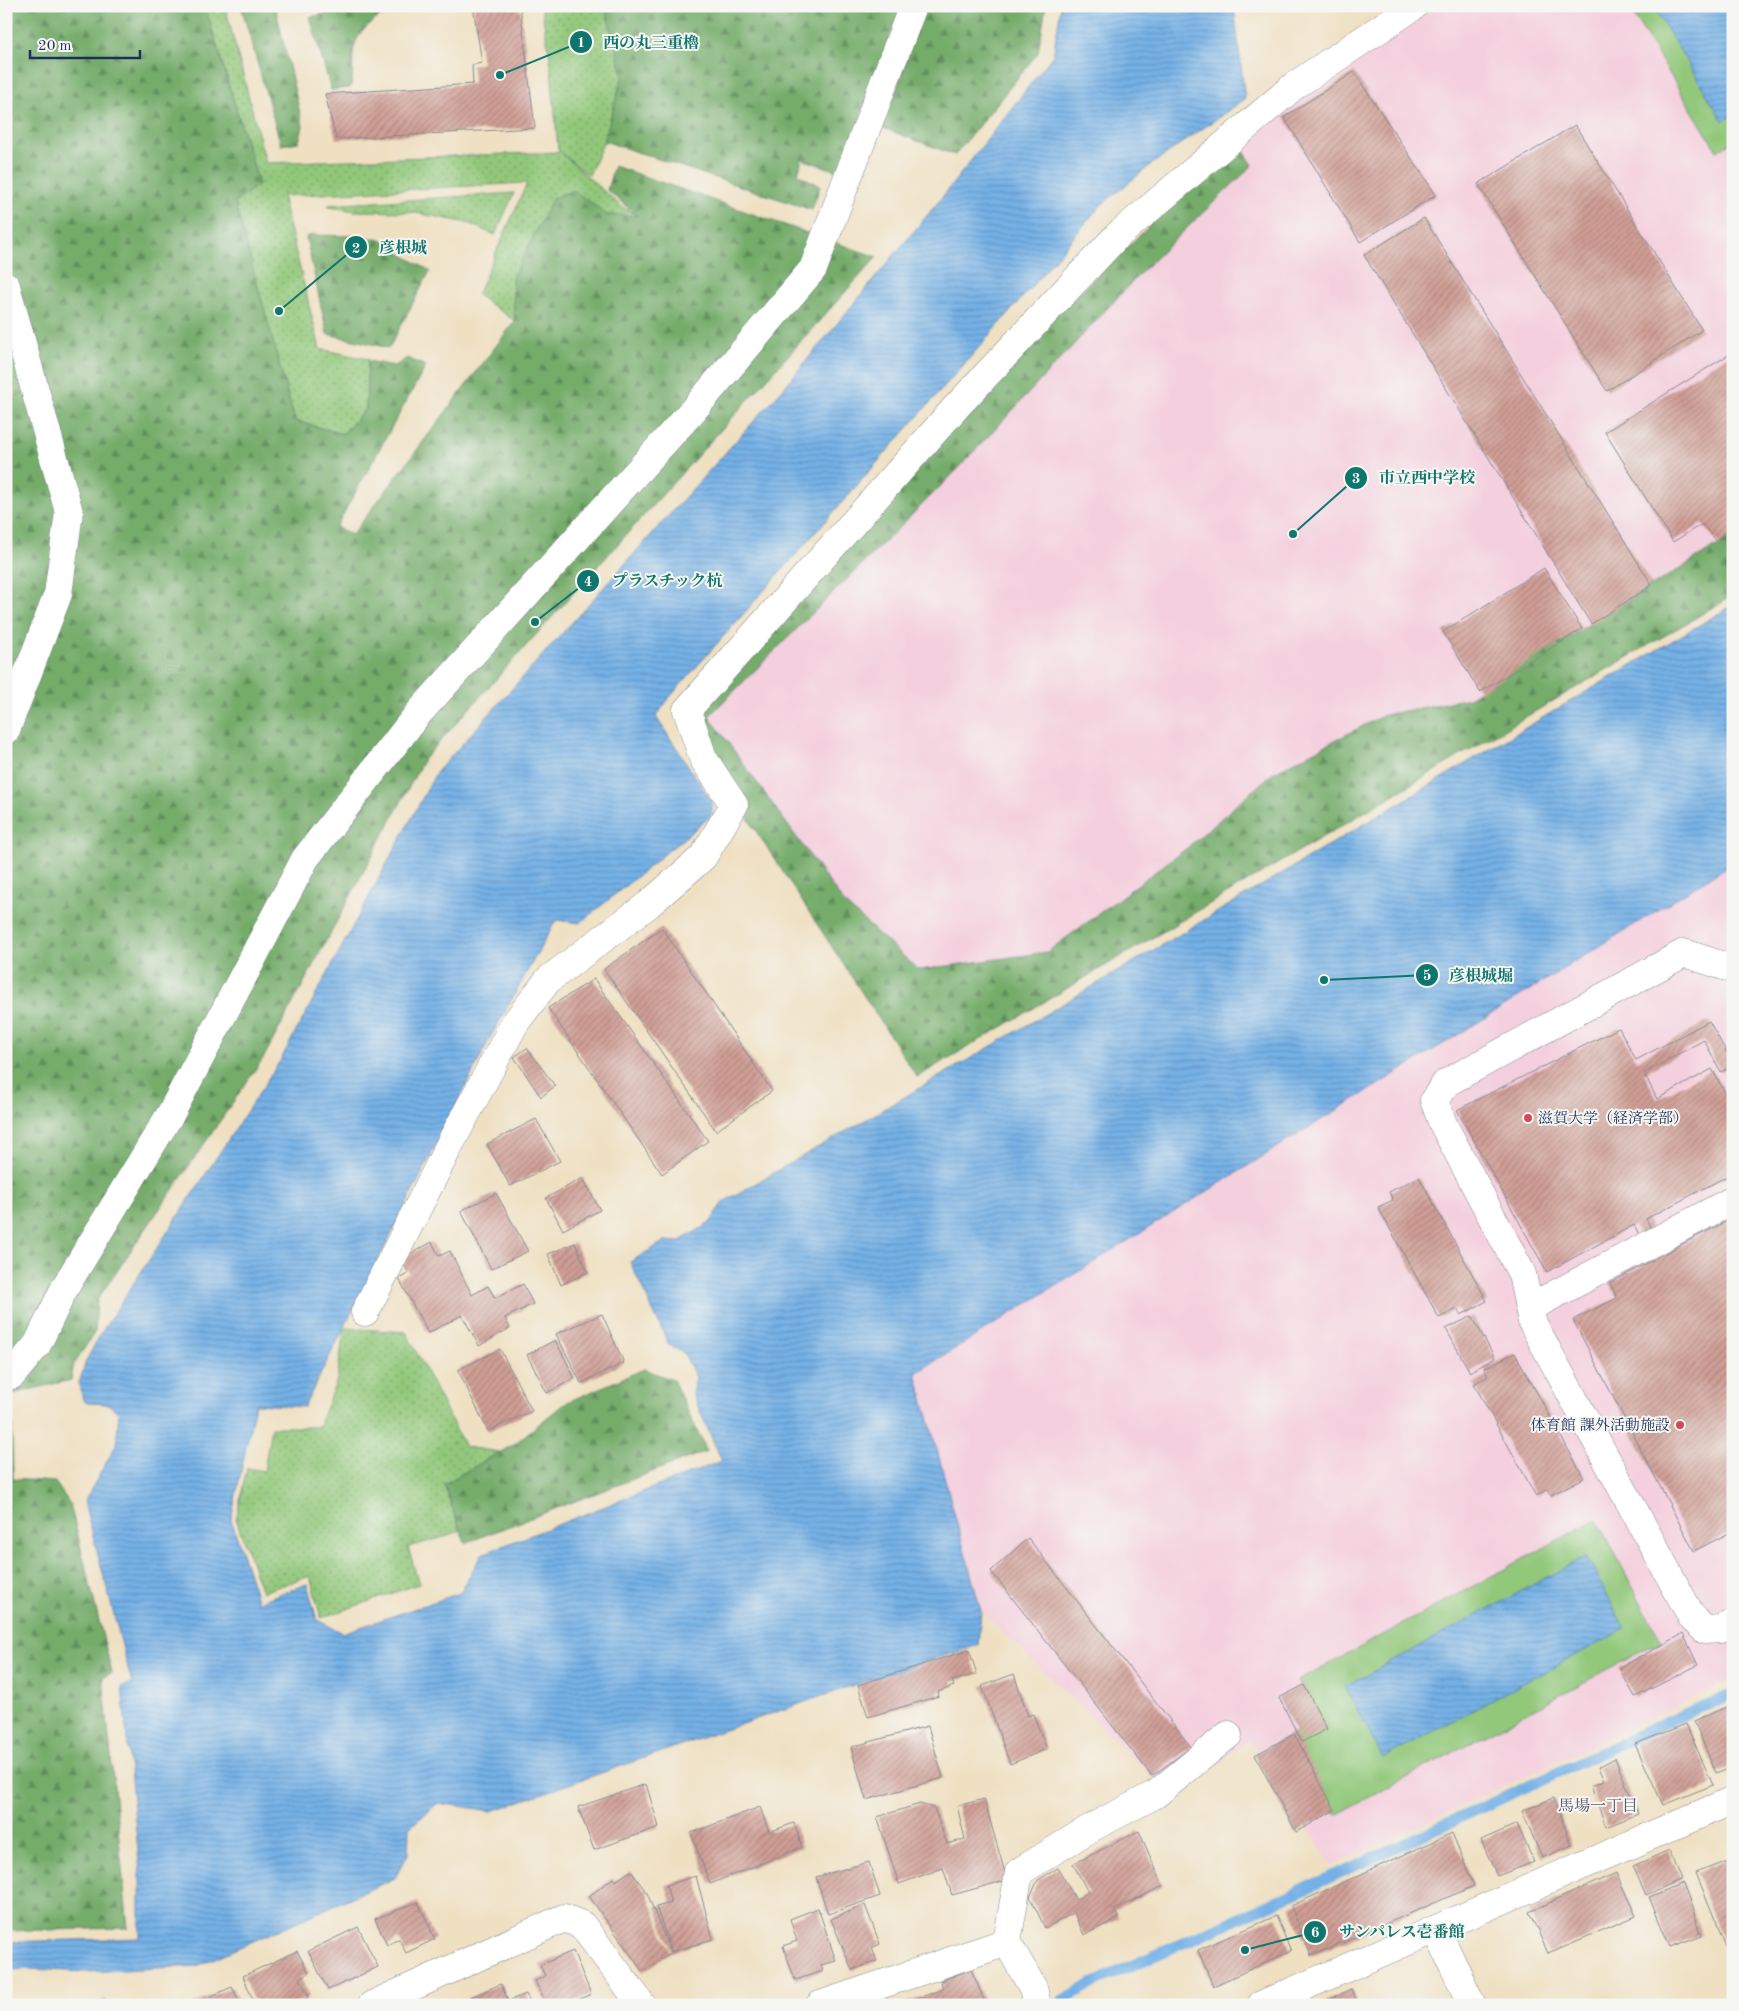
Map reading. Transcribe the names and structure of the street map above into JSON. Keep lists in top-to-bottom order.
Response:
{
  "districts": ["馬場一丁目"],
  "places": [
    "西の丸三重櫓",
    "彦根城",
    "市立西中学校",
    "プラスチック杭",
    "彦根城堀",
    "滋賀大学（経済学部）",
    "体育館 課外活動施設",
    "サンパレス壱番館"
  ],
  "scale_bar": "20 m"
}
